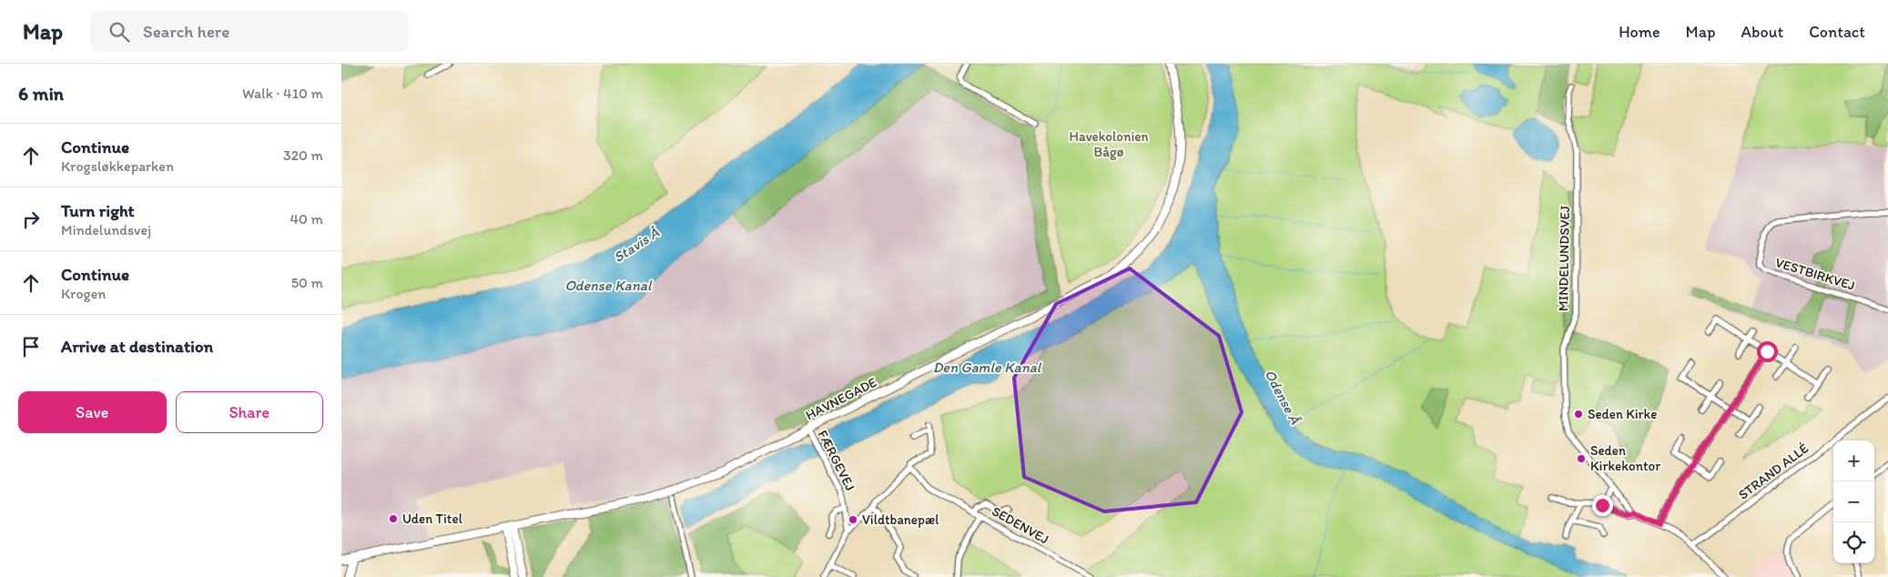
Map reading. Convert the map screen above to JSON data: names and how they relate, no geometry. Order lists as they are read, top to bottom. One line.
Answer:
{"streets":{"street":["MINDELUNDSVEJ","VESTBIRKVEJ","HAVNEGADE","FÆRGEVEJ","STRAND ALLÉ","SEDENVEJ"]},"crossings":[["MINDELUNDSVEJ","STRAND ALLÉ"],["HAVNEGADE","FÆRGEVEJ"]],"water":["Stavis Å","Odense Kanal","Den Gamle Kanal","Odense Å"],"parks":["Havekolonien Bågø"],"places":["Seden Kirke","Seden Kirkekontor","Uden Titel","Vildtbanepæl"],"page":{"header":"Map","search":"Search here","nav":["Home","Map","About","Contact"],"heading":["6 min","Walk · 410 m"],"list":[["Continue","Krogsløkkeparken","320 m"],["Turn right","Mindelundsvej","40 m"],["Continue","Krogen","50 m"],"Arrive at destination"],"buttons":["Save","Share"],"map_buttons":["+","−"]}}
